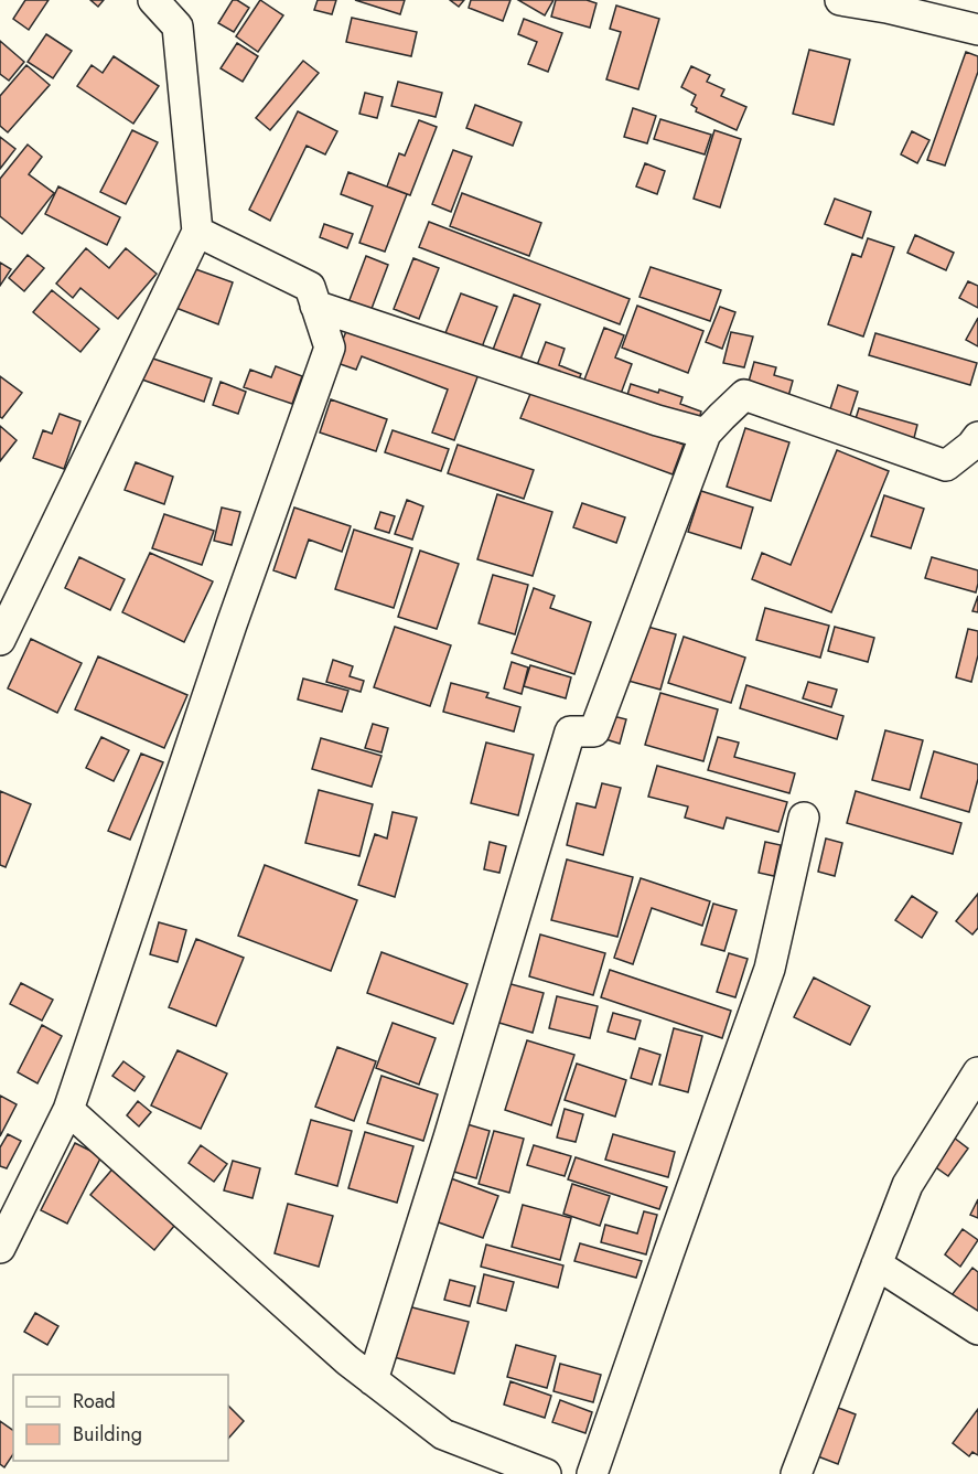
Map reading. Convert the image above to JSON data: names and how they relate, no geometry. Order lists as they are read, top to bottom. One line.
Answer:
{"legend":["Road","Building"]}
